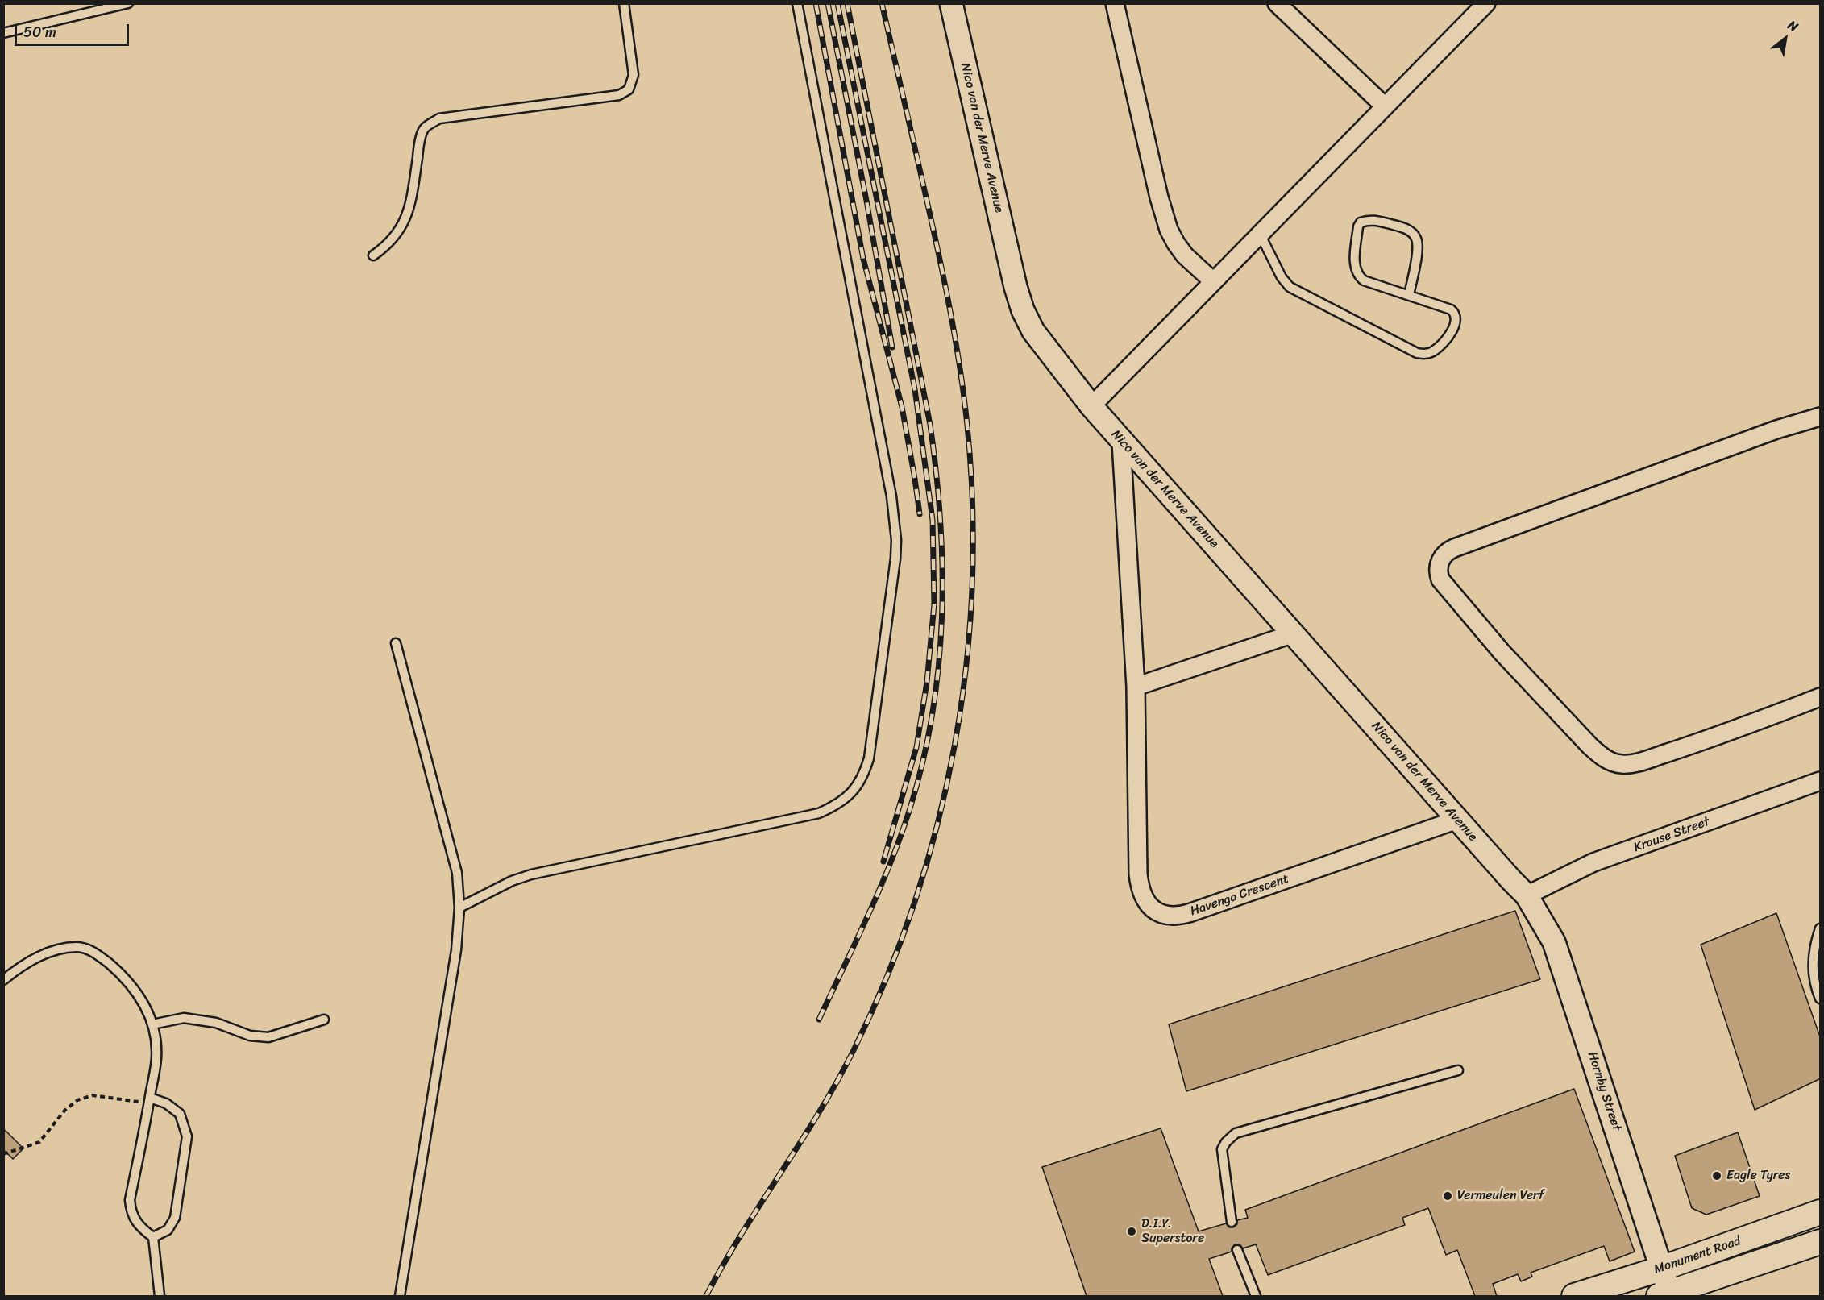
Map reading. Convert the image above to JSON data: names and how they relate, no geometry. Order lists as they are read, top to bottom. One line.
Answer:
{"streets":{"main road":["Monument Road"],"street":["Nico van der Merve Avenue","Krause Street","Havenga Crescent","Hornby Street"]},"crossings":[["Nico van der Merve Avenue","Krause Street"],["Nico van der Merve Avenue","Havenga Crescent"],["Nico van der Merve Avenue","Hornby Street"],["Krause Street","Hornby Street"],["Hornby Street","Monument Road"]],"places":["Eagle Tyres","Vermeulen Verf","D.I.Y. Superstore"],"scale_bar":"50 m","north":"top right"}
